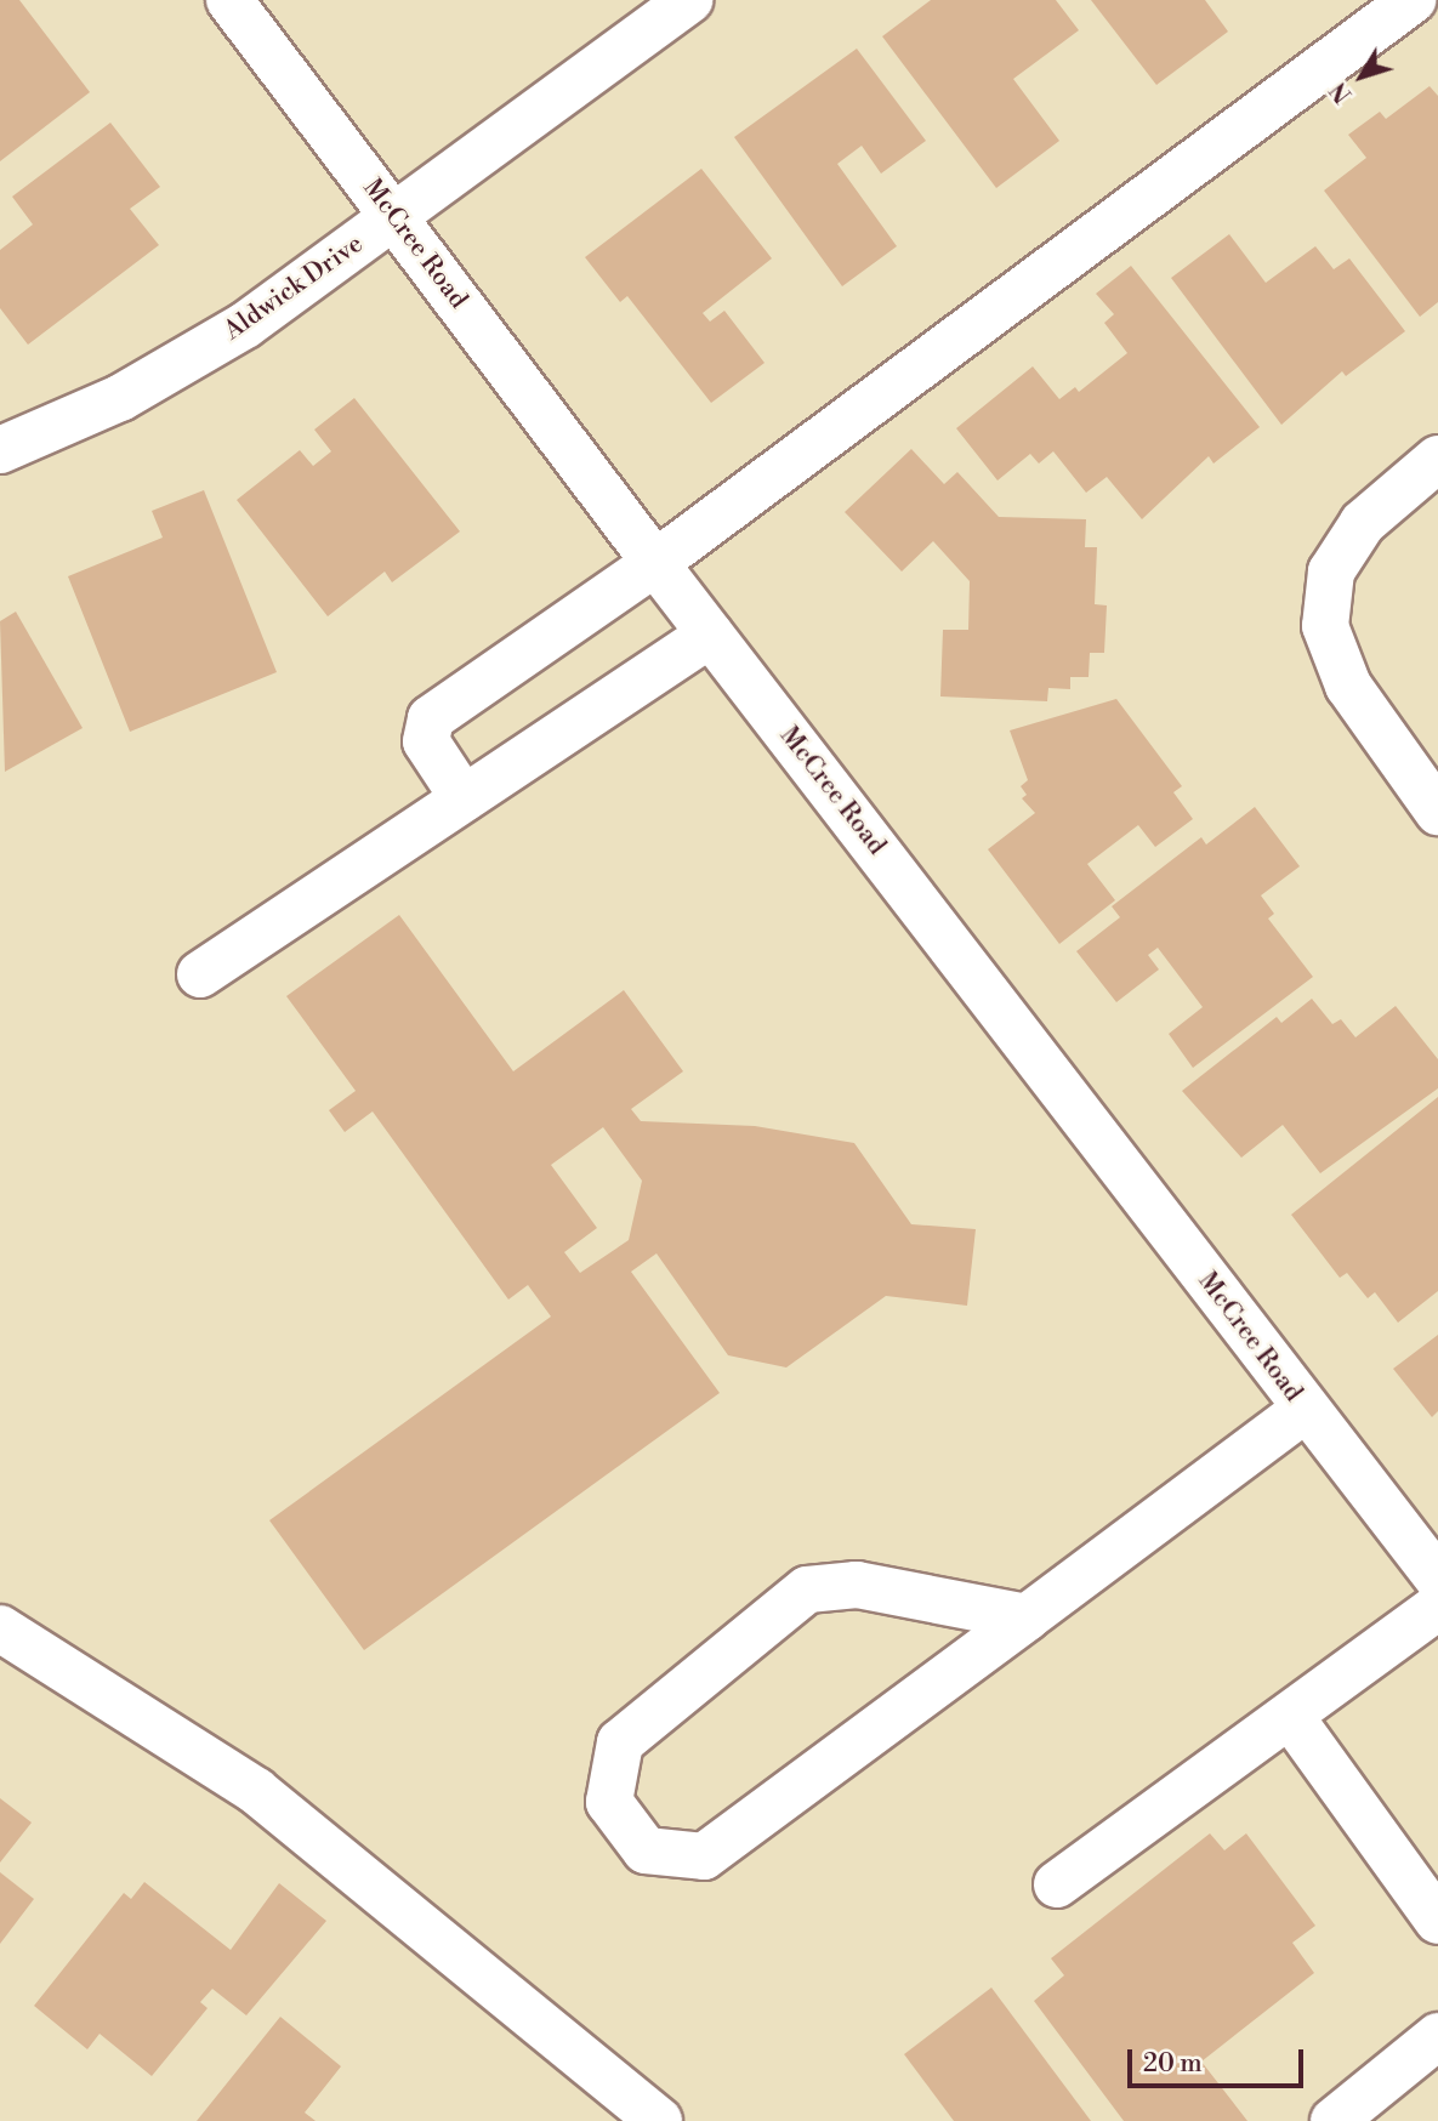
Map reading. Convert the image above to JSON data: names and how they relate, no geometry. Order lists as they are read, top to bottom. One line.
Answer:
{"streets":{"street":["McCree Road","Aldwick Drive"]},"crossings":[["McCree Road","Aldwick Drive"]],"scale_bar":"20 m","north":"bottom left"}
